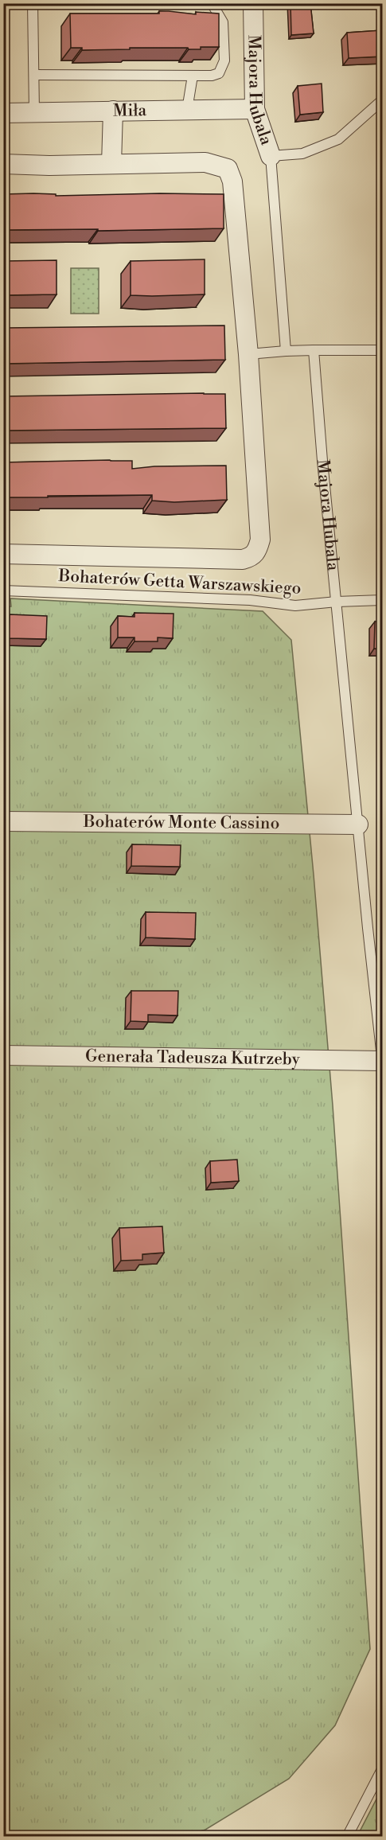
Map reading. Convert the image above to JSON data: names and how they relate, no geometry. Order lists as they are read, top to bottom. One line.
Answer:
{"streets":{"street":["Majora Hubala","Miła","Bohaterów Monte Cassino","Generała Tadeusza Kutrzeby"],"lane":["Bohaterów Getta Warszawskiego"]},"crossings":[["Majora Hubala","Miła"],["Majora Hubala","Bohaterów Getta Warszawskiego"],["Majora Hubala","Bohaterów Monte Cassino"],["Majora Hubala","Generała Tadeusza Kutrzeby"]]}
